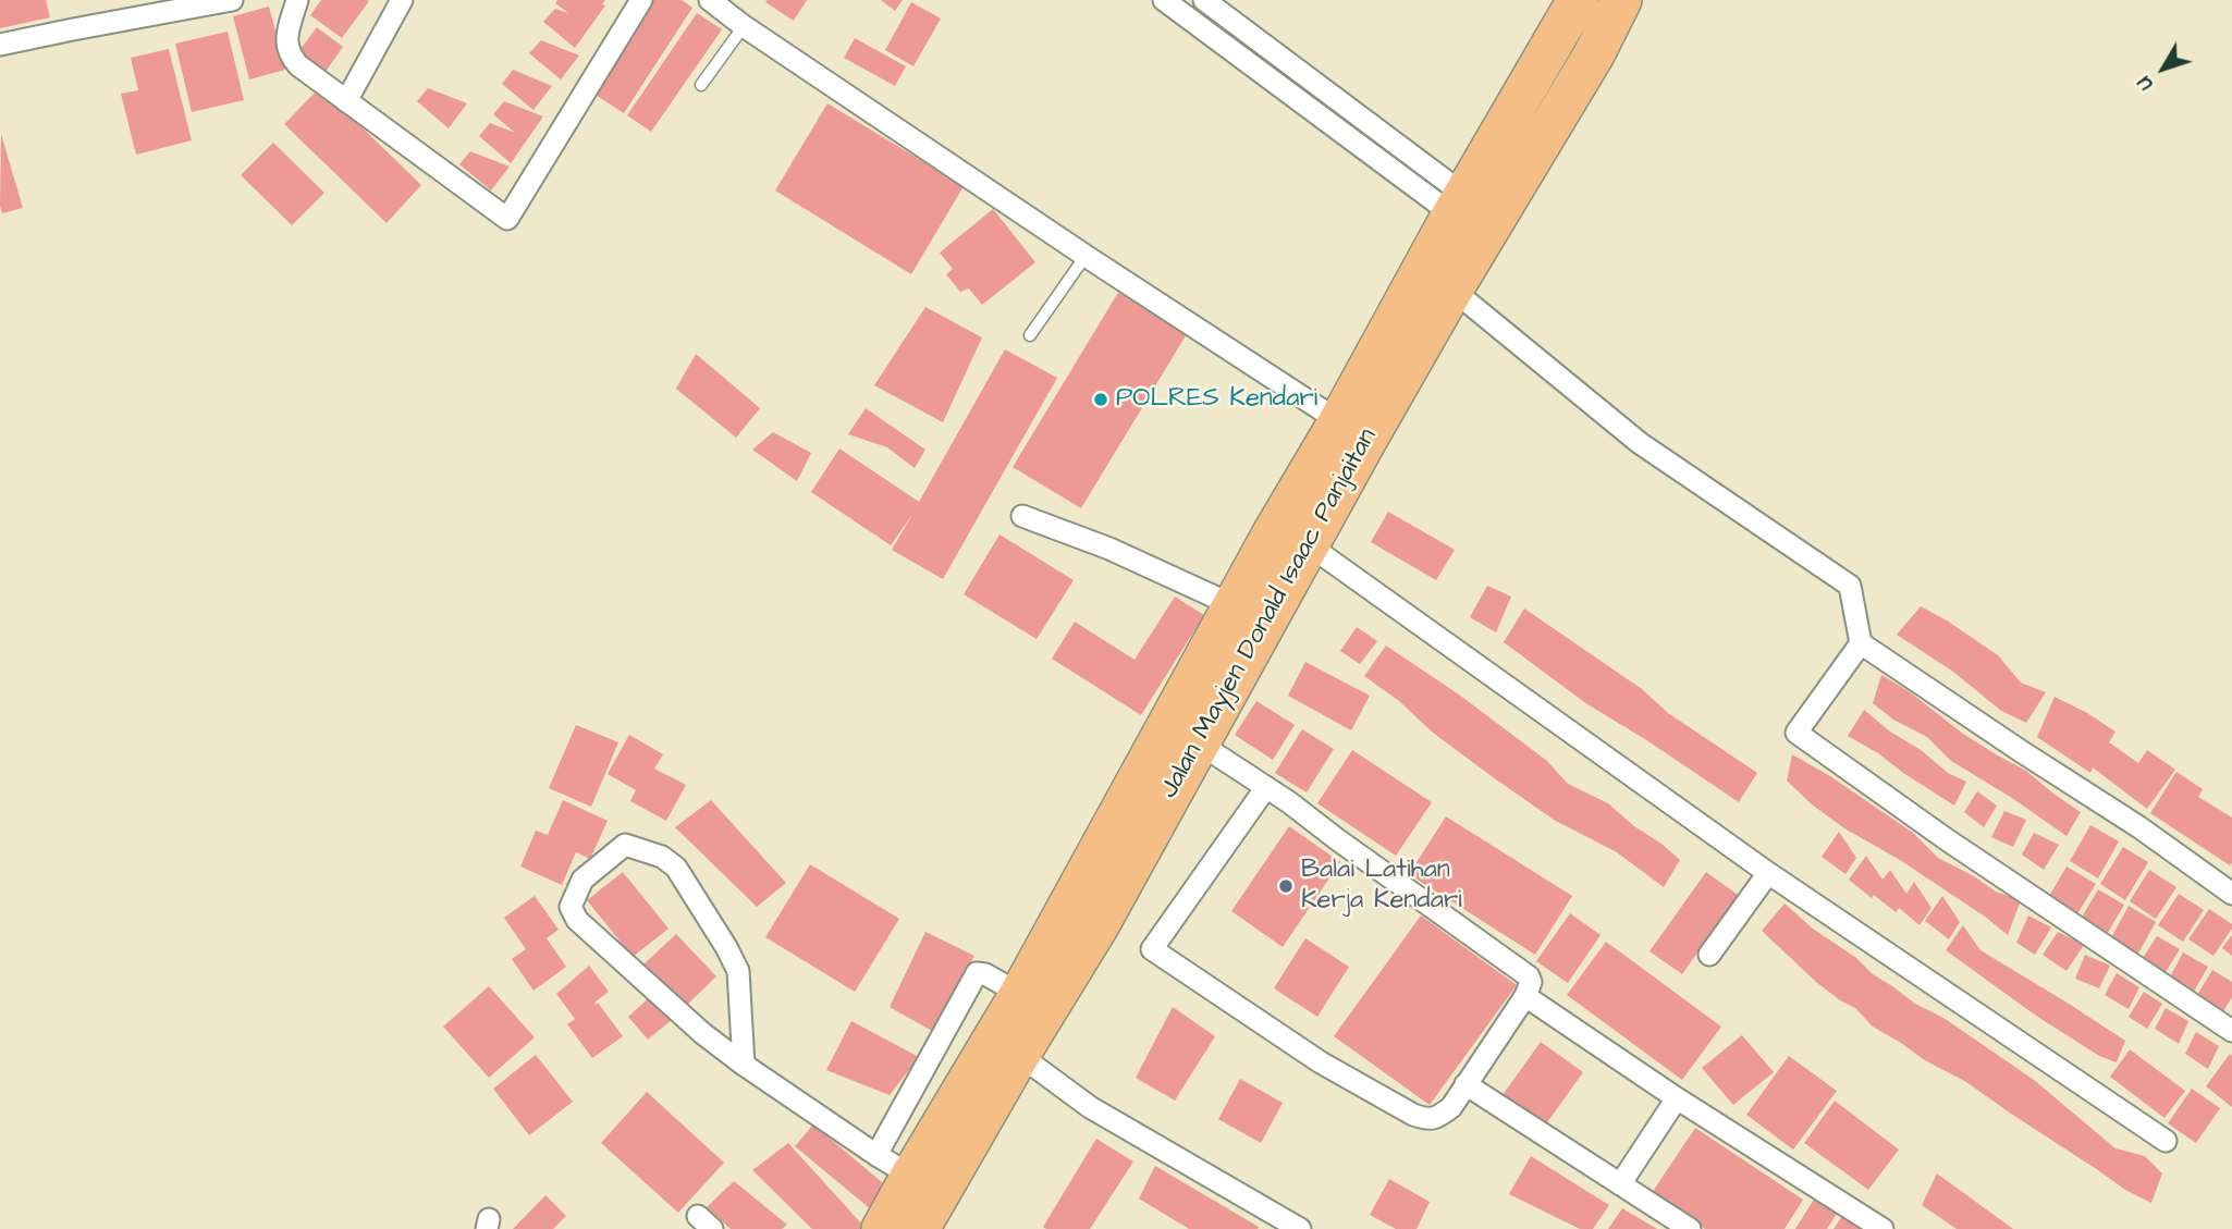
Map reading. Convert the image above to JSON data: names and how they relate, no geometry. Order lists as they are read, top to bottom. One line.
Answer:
{"streets":{"highway":["Jalan Mayjen Donald Isaac Panjaitan"]},"places":["POLRES Kendari","Balai Latihan Kerja Kendari"],"north":"bottom left"}
